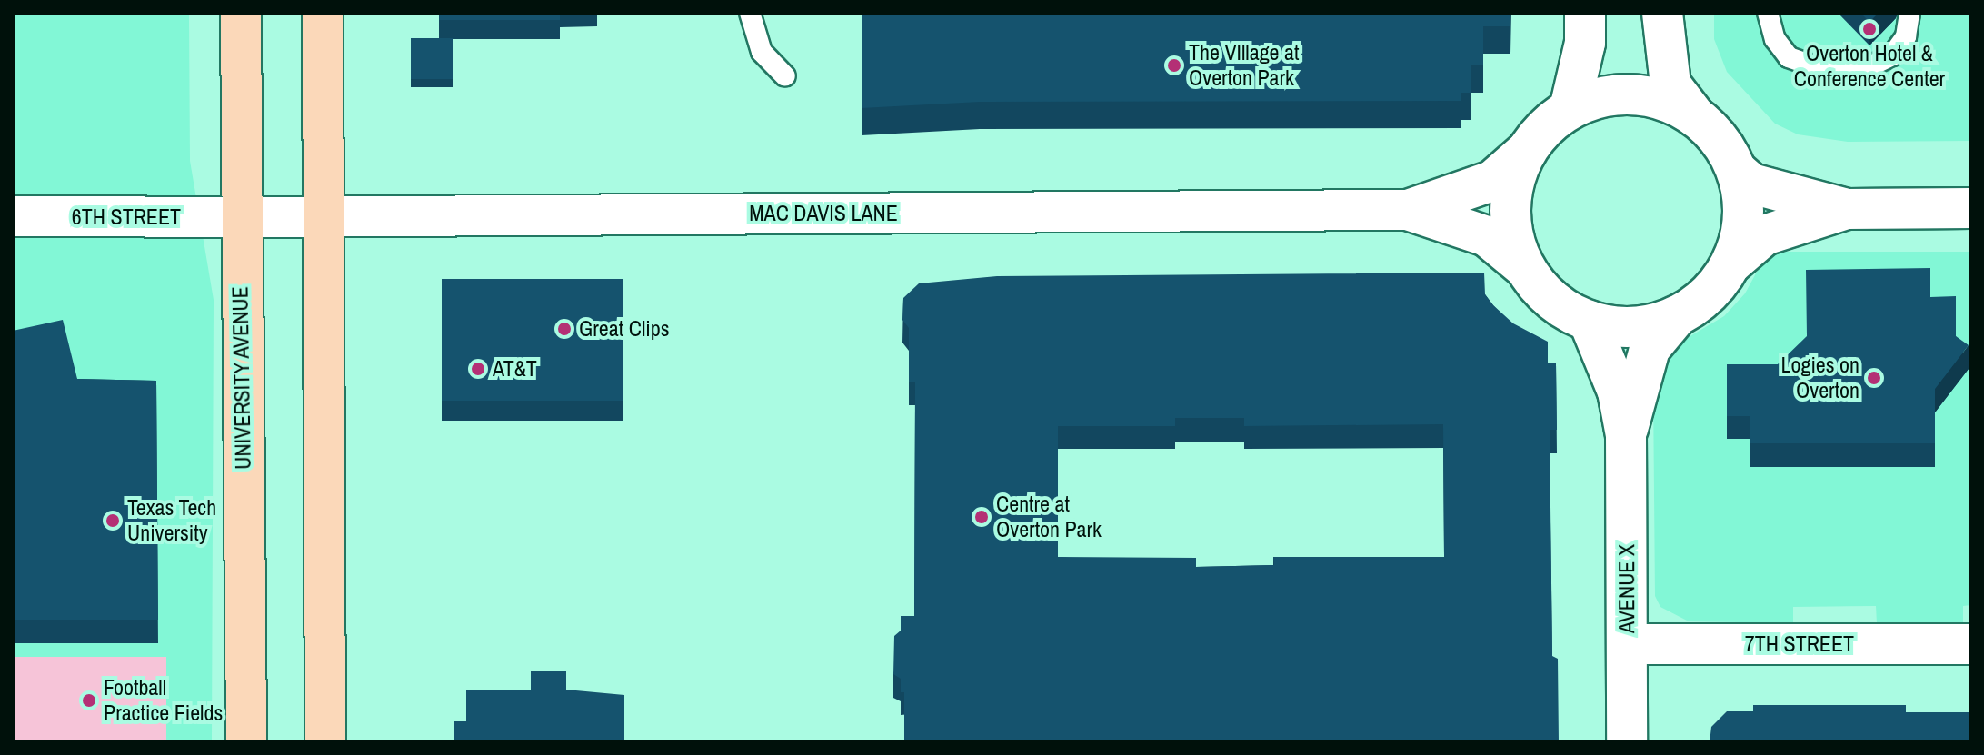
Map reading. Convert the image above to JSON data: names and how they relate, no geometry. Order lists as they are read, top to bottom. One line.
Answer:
{"streets":{"main road":["UNIVERSITY AVENUE"],"street":["MAC DAVIS LANE","6TH STREET","AVENUE X","7TH STREET"]},"crossings":[["MAC DAVIS LANE","6TH STREET"],["MAC DAVIS LANE","UNIVERSITY AVENUE"],["6TH STREET","UNIVERSITY AVENUE"],["AVENUE X","7TH STREET"]],"places":["Overton Hotel & Conference Center","The VIllage at Overton Park","Great Clips","AT&T","Logies on Overton","Centre at Overton Park","Texas Tech University","Football Practice Fields"]}
